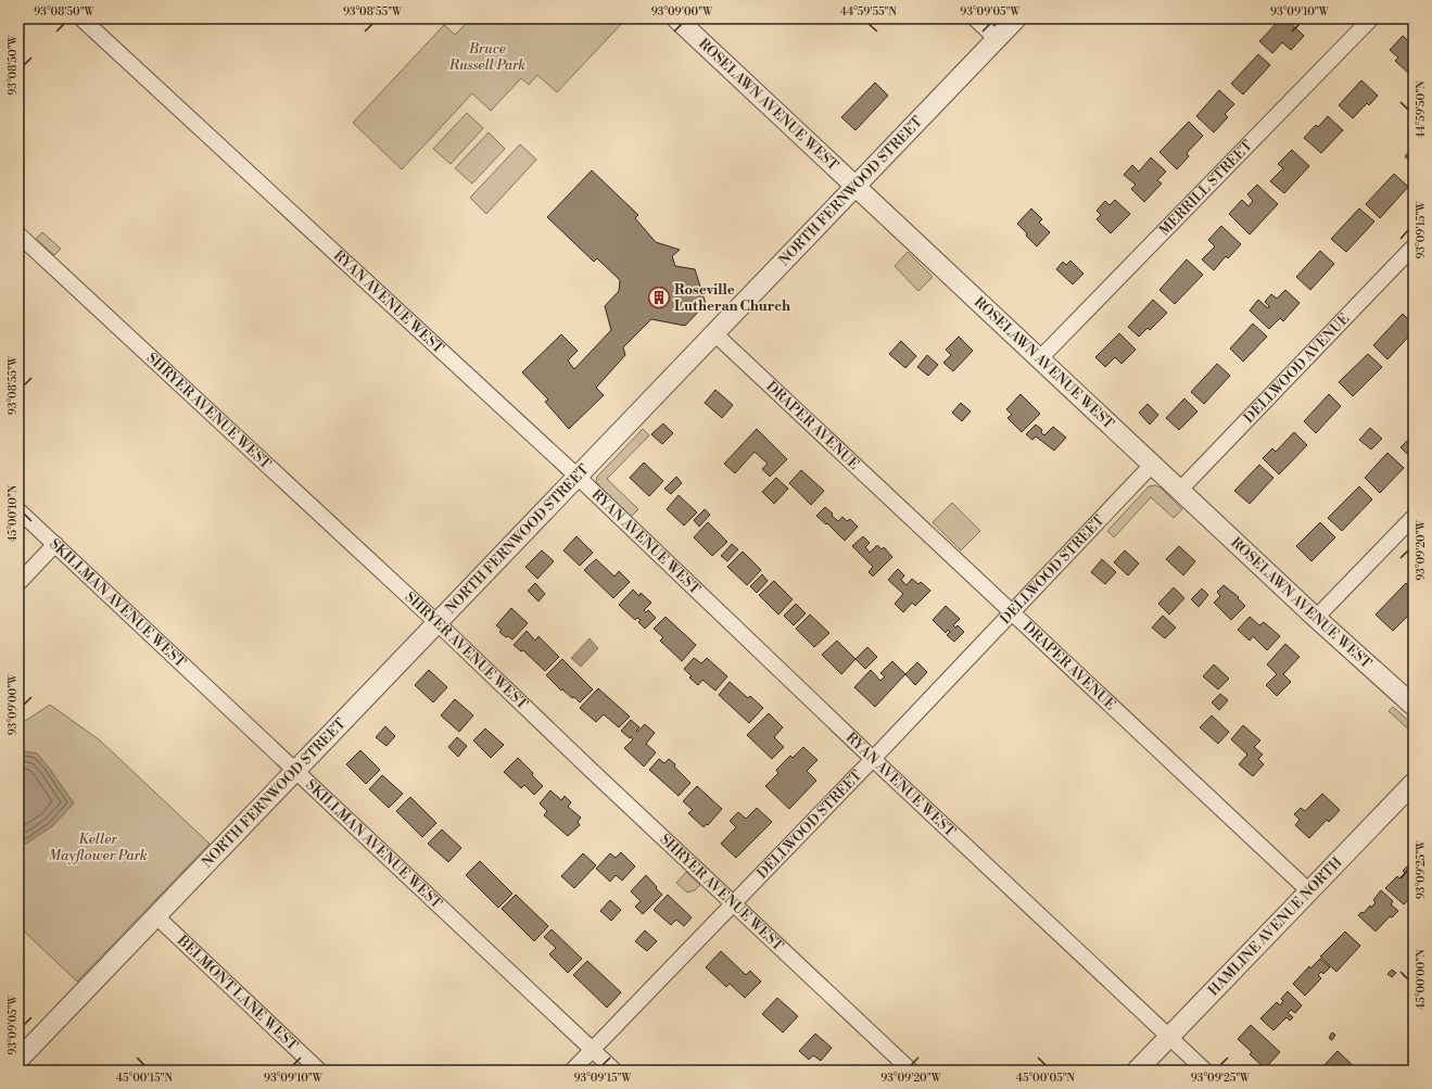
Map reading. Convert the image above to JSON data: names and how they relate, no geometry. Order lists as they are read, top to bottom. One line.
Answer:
{"streets":{"street":["ROSELAWN AVENUE WEST","MERRILL STREET","NORTH FERNWOOD STREET","RYAN AVENUE WEST","DELLWOOD AVENUE","SHRYER AVENUE WEST","DRAPER AVENUE","DELLWOOD STREET","SKILLMAN AVENUE WEST","HAMLINE AVENUE NORTH","BELMONT LANE WEST"]},"crossings":[["ROSELAWN AVENUE WEST","MERRILL STREET"],["ROSELAWN AVENUE WEST","NORTH FERNWOOD STREET"],["ROSELAWN AVENUE WEST","DELLWOOD AVENUE"],["ROSELAWN AVENUE WEST","DELLWOOD STREET"],["NORTH FERNWOOD STREET","RYAN AVENUE WEST"],["NORTH FERNWOOD STREET","SHRYER AVENUE WEST"],["NORTH FERNWOOD STREET","DRAPER AVENUE"],["NORTH FERNWOOD STREET","SKILLMAN AVENUE WEST"],["NORTH FERNWOOD STREET","BELMONT LANE WEST"],["RYAN AVENUE WEST","DELLWOOD STREET"],["RYAN AVENUE WEST","HAMLINE AVENUE NORTH"],["SHRYER AVENUE WEST","DELLWOOD STREET"],["DRAPER AVENUE","DELLWOOD STREET"],["DRAPER AVENUE","HAMLINE AVENUE NORTH"],["DELLWOOD STREET","SKILLMAN AVENUE WEST"]],"parks":["Bruce Russell Park","Keller Mayflower Park"],"places":{"building":["Roseville Lutheran Church"]},"coordinates":["93°08'50\"W","93°08'55\"W","93°09'00\"W","44°59'55\"N","93°09'05\"W","93°09'10\"W","44°59'50\"N","93°09'15\"W","45°00'10\"N","93°09'20\"W","93°09'25\"W","45°00'00\"N","45°00'15\"N","45°00'05\"N"]}
